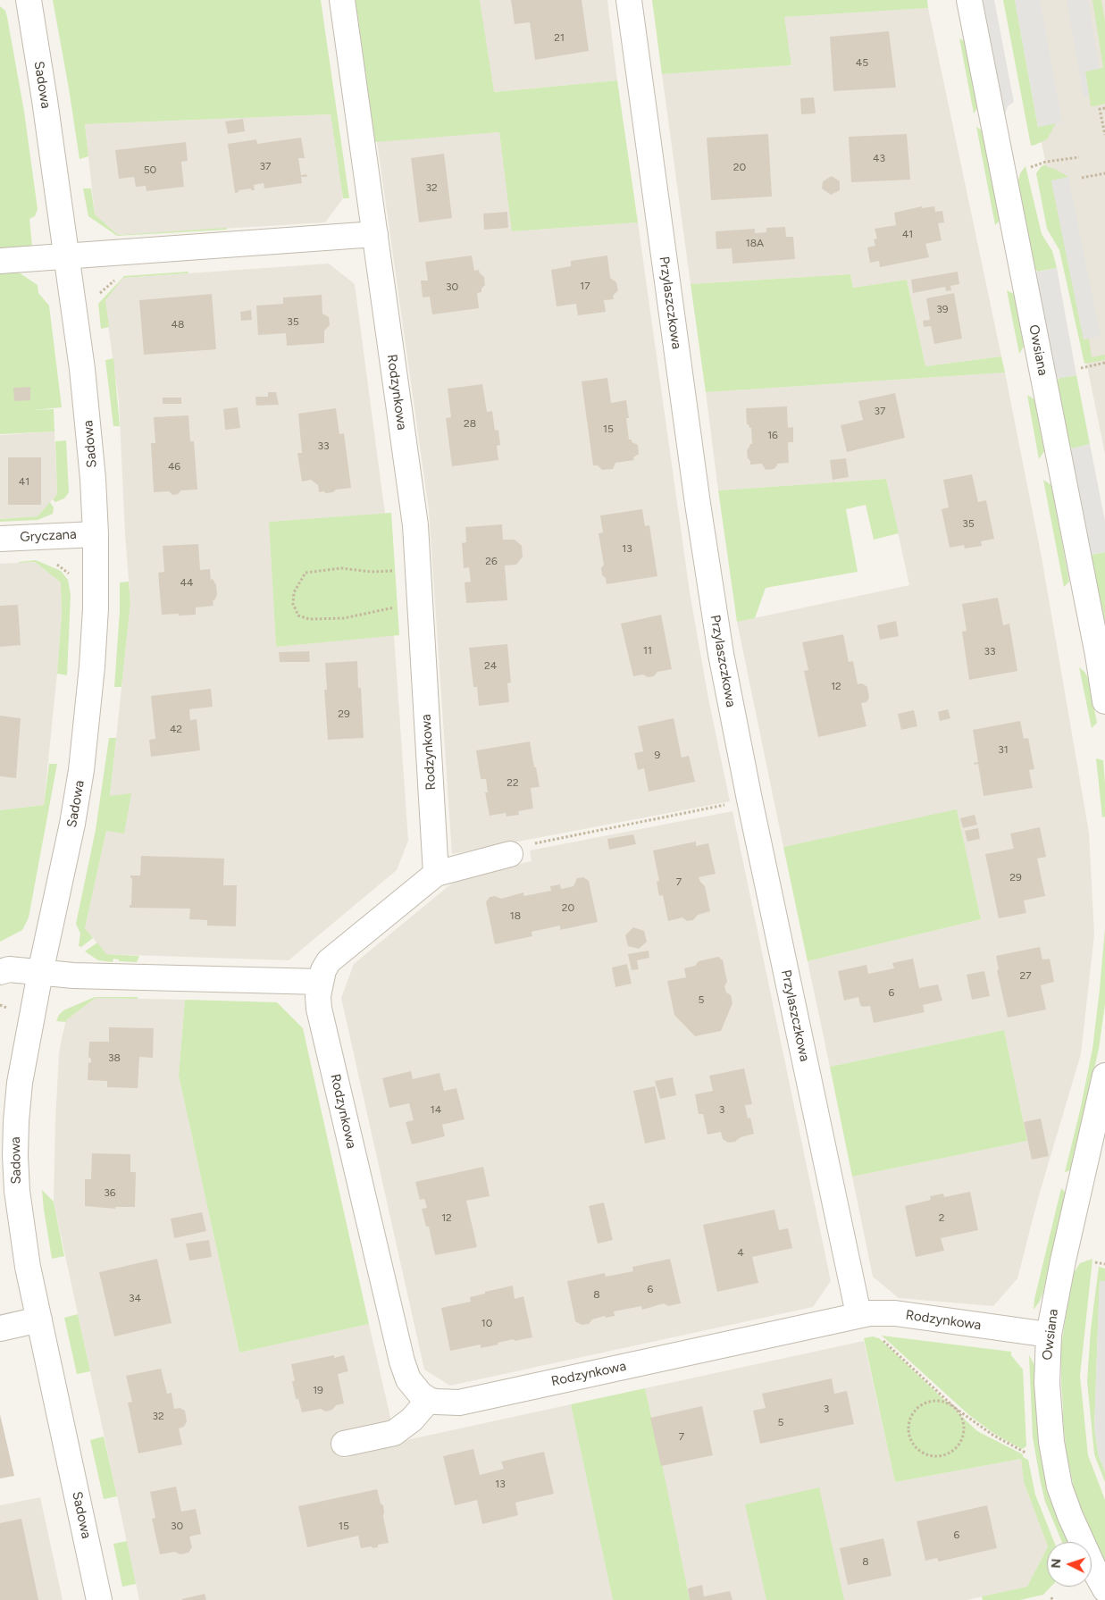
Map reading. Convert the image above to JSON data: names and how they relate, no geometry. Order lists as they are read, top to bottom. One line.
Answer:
{"streets":{"street":["Sadowa","Przylaszczkowa","Owsiana","Rodzynkowa","Gryczana"]},"crossings":[["Sadowa","Gryczana"],["Przylaszczkowa","Rodzynkowa"],["Owsiana","Rodzynkowa"]],"house_numbers":["21","45","43","37","20","50","32","41","18A","17","30","39","35","48","37","28","15","16","33","46","41","35","13","26","44","11","33","24","12","29","42","31","9","22","29","7","20","18","27","6","5","38","14","3","36","12","2","4","6","8","34","10","19","3","32","5","7","13","30","15","6","8"],"north":"left"}
